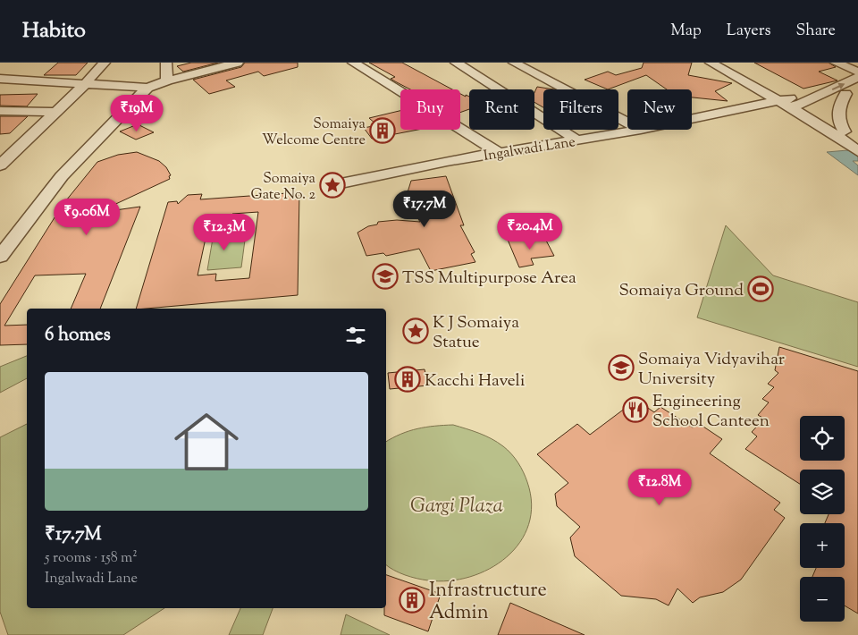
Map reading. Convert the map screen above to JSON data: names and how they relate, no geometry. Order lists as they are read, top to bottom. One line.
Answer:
{"streets":{"street":["Ingalwadi Lane"]},"parks":["Gargi Plaza"],"places":{"building":["Somaiya Welcome Centre","Kacchi Haveli","Infrastructure Admin"],"place":["Somaiya Gate No. 2","K J Somaiya Statue"],"school or university":["TSS Multipurpose Area","Somaiya Vidyavihar University"],"sports":["Somaiya Ground"],"restaurant":["Engineering School Canteen"]},"page":{"header":"Habito","nav":["Map","Layers","Share"],"chip":["Buy","Rent","Filters","New"],"price":["₹19M","₹17.7M","₹9.06M","₹20.4M","₹12.3M","₹12.8M"],"heading":"6 homes","list":[{"name":"₹17.7M","note":"5 rooms · 158 m² · Ingalwadi Lane"}],"map_buttons":["+","−"]}}
